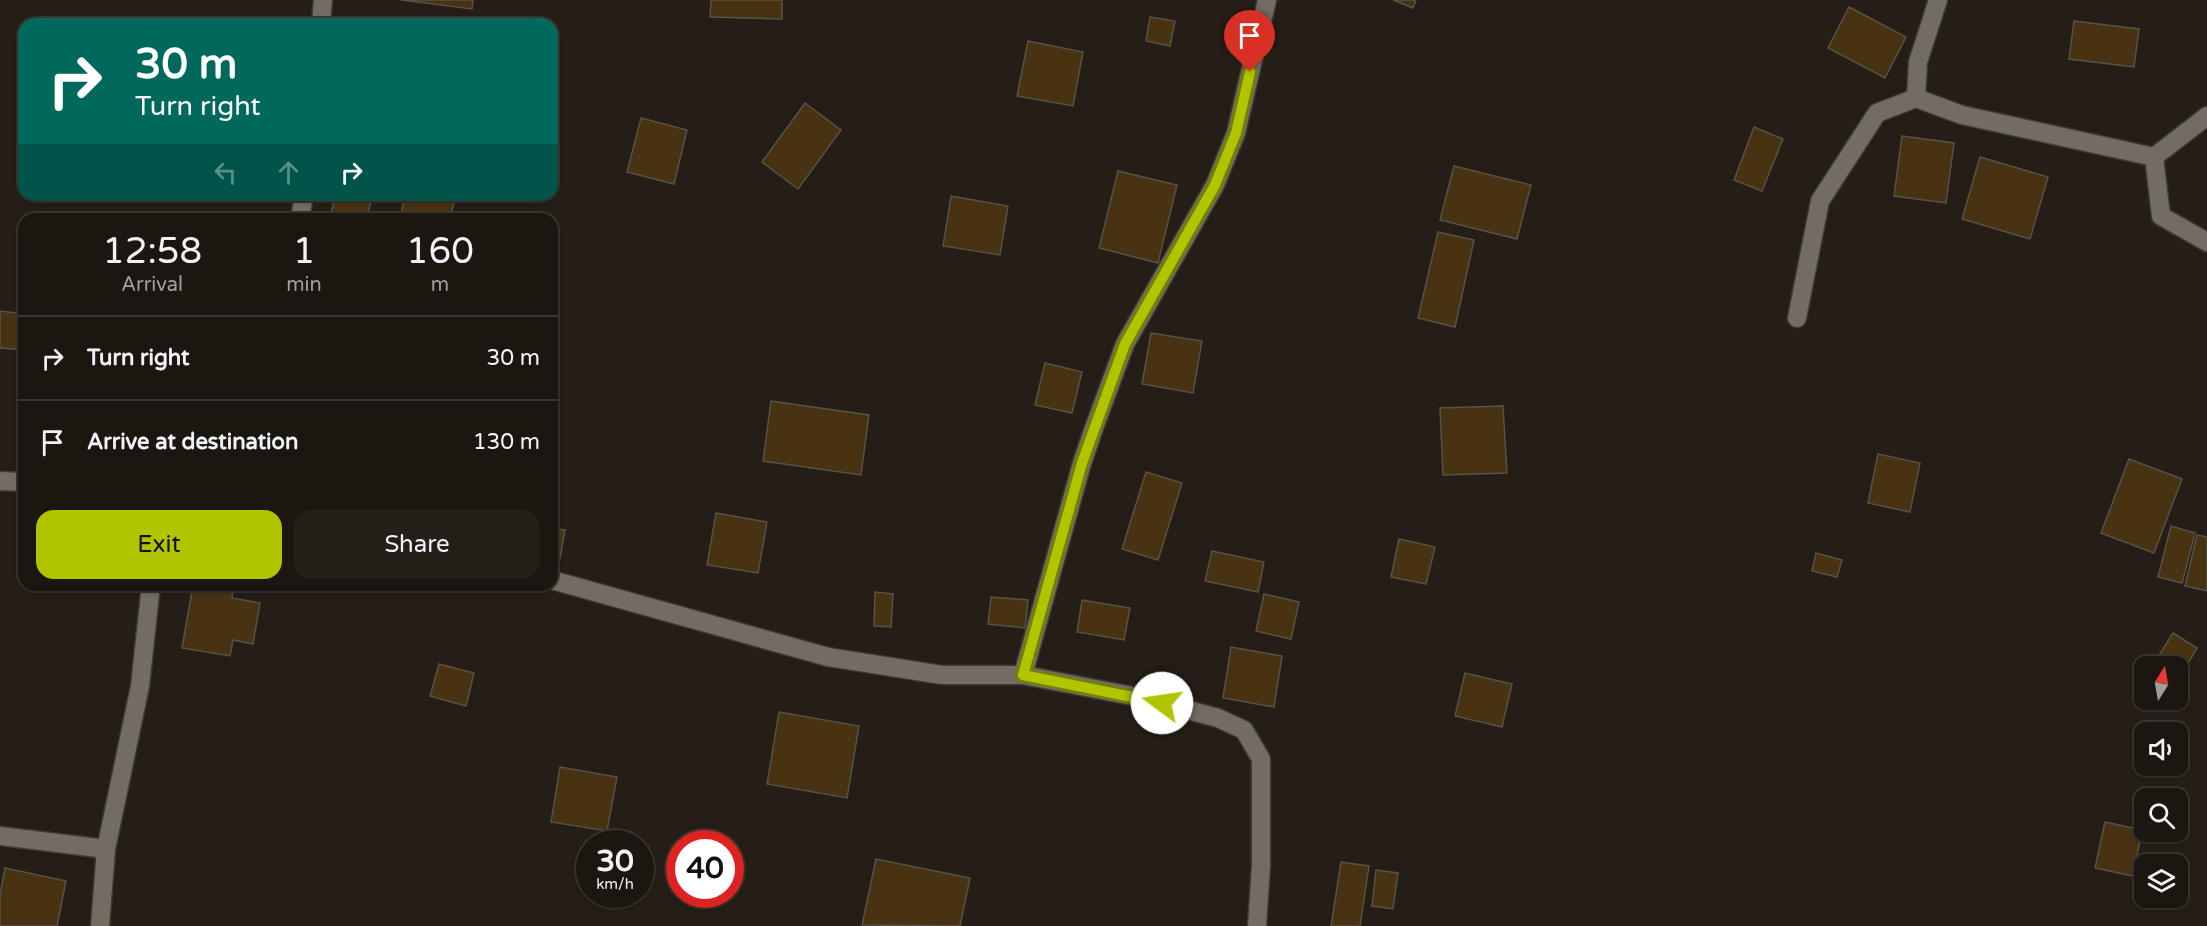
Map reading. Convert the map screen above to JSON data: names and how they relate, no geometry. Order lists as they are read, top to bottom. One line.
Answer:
{"north":"top","page":{"turn":["30 m","Turn right"],"eta":["12:58","Arrival","1","min","160","m"],"list":[{"name":"Turn right","value":"30 m"},{"name":"Arrive at destination","value":"130 m"}],"buttons":["Exit","Share"],"speed":"30 km/h","limit":"40"}}
